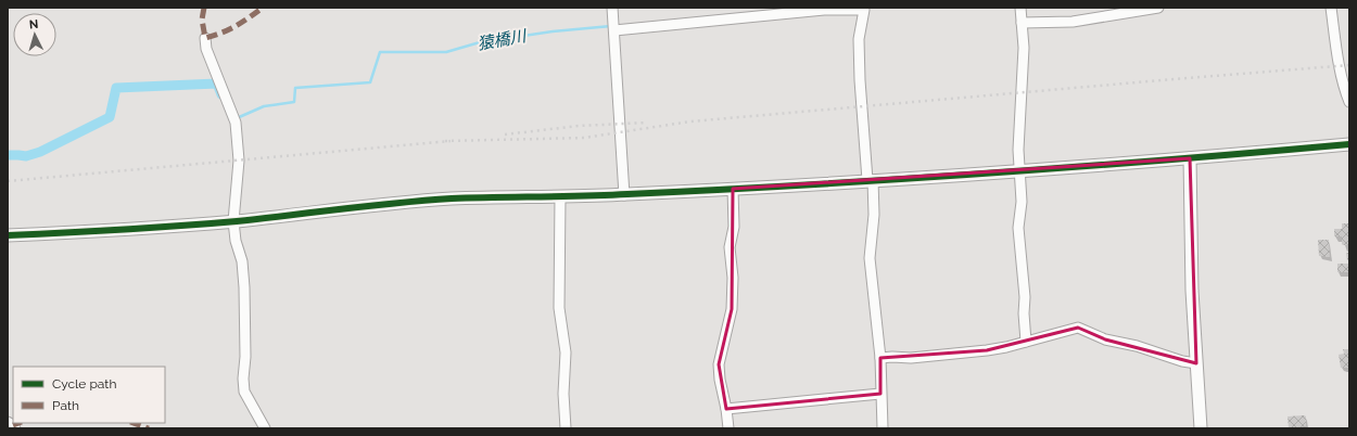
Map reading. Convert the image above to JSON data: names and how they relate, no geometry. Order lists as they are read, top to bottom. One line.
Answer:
{"water":["猿橋川"],"legend":["Cycle path","Path"],"north":"top"}
